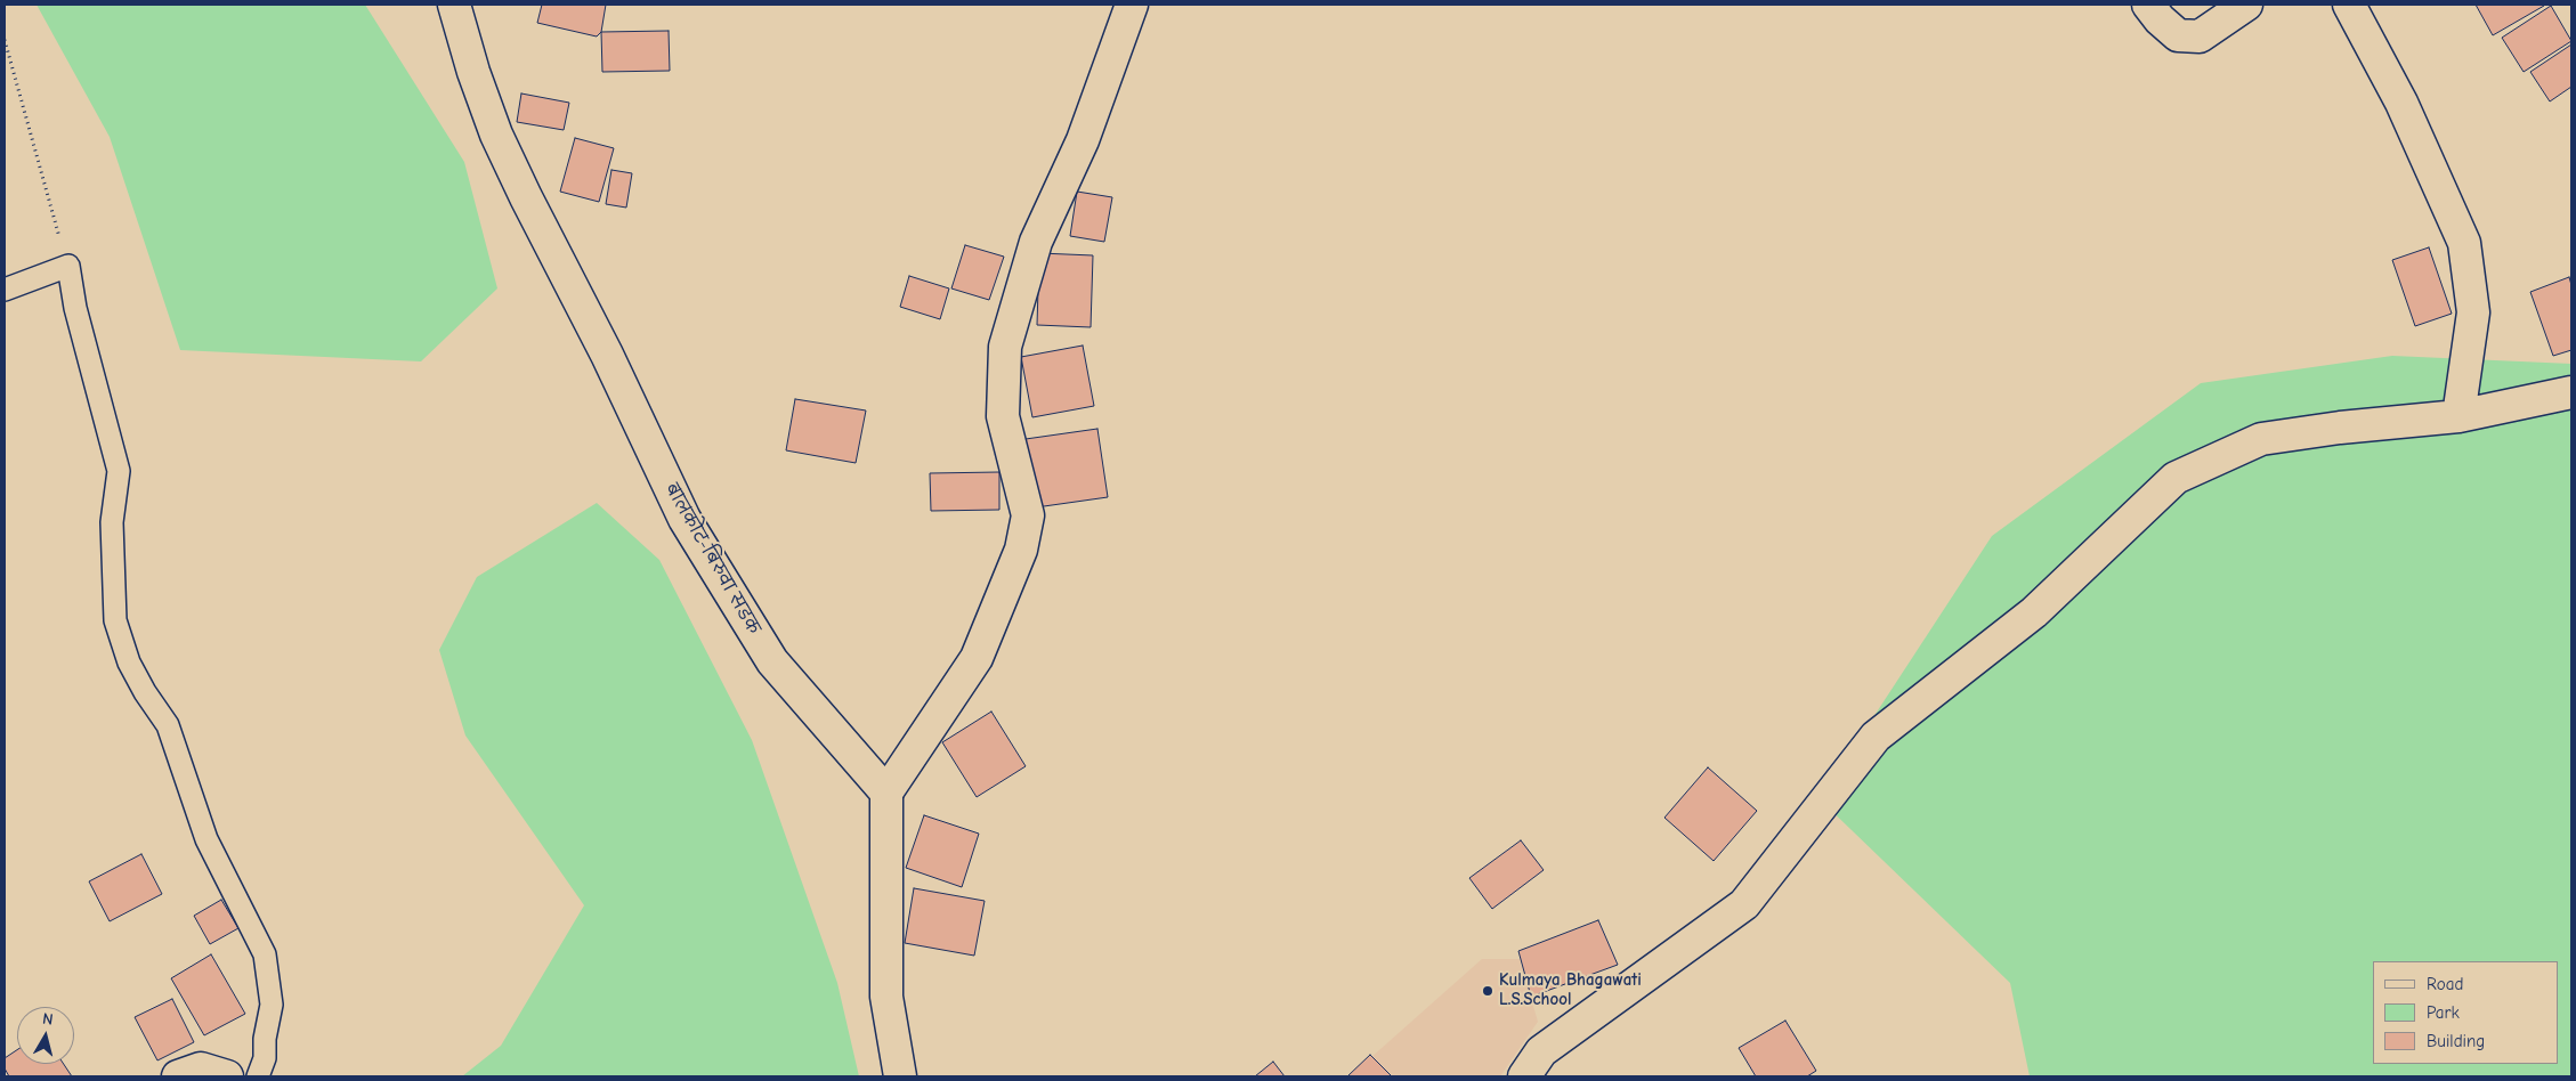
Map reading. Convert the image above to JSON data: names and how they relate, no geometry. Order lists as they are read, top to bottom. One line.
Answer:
{"streets":{"street":["बालकोट-बिरुवा सडक"]},"places":["Kulmaya Bhagawati L.S.School"],"legend":["Road","Park","Building"],"north":"top"}
